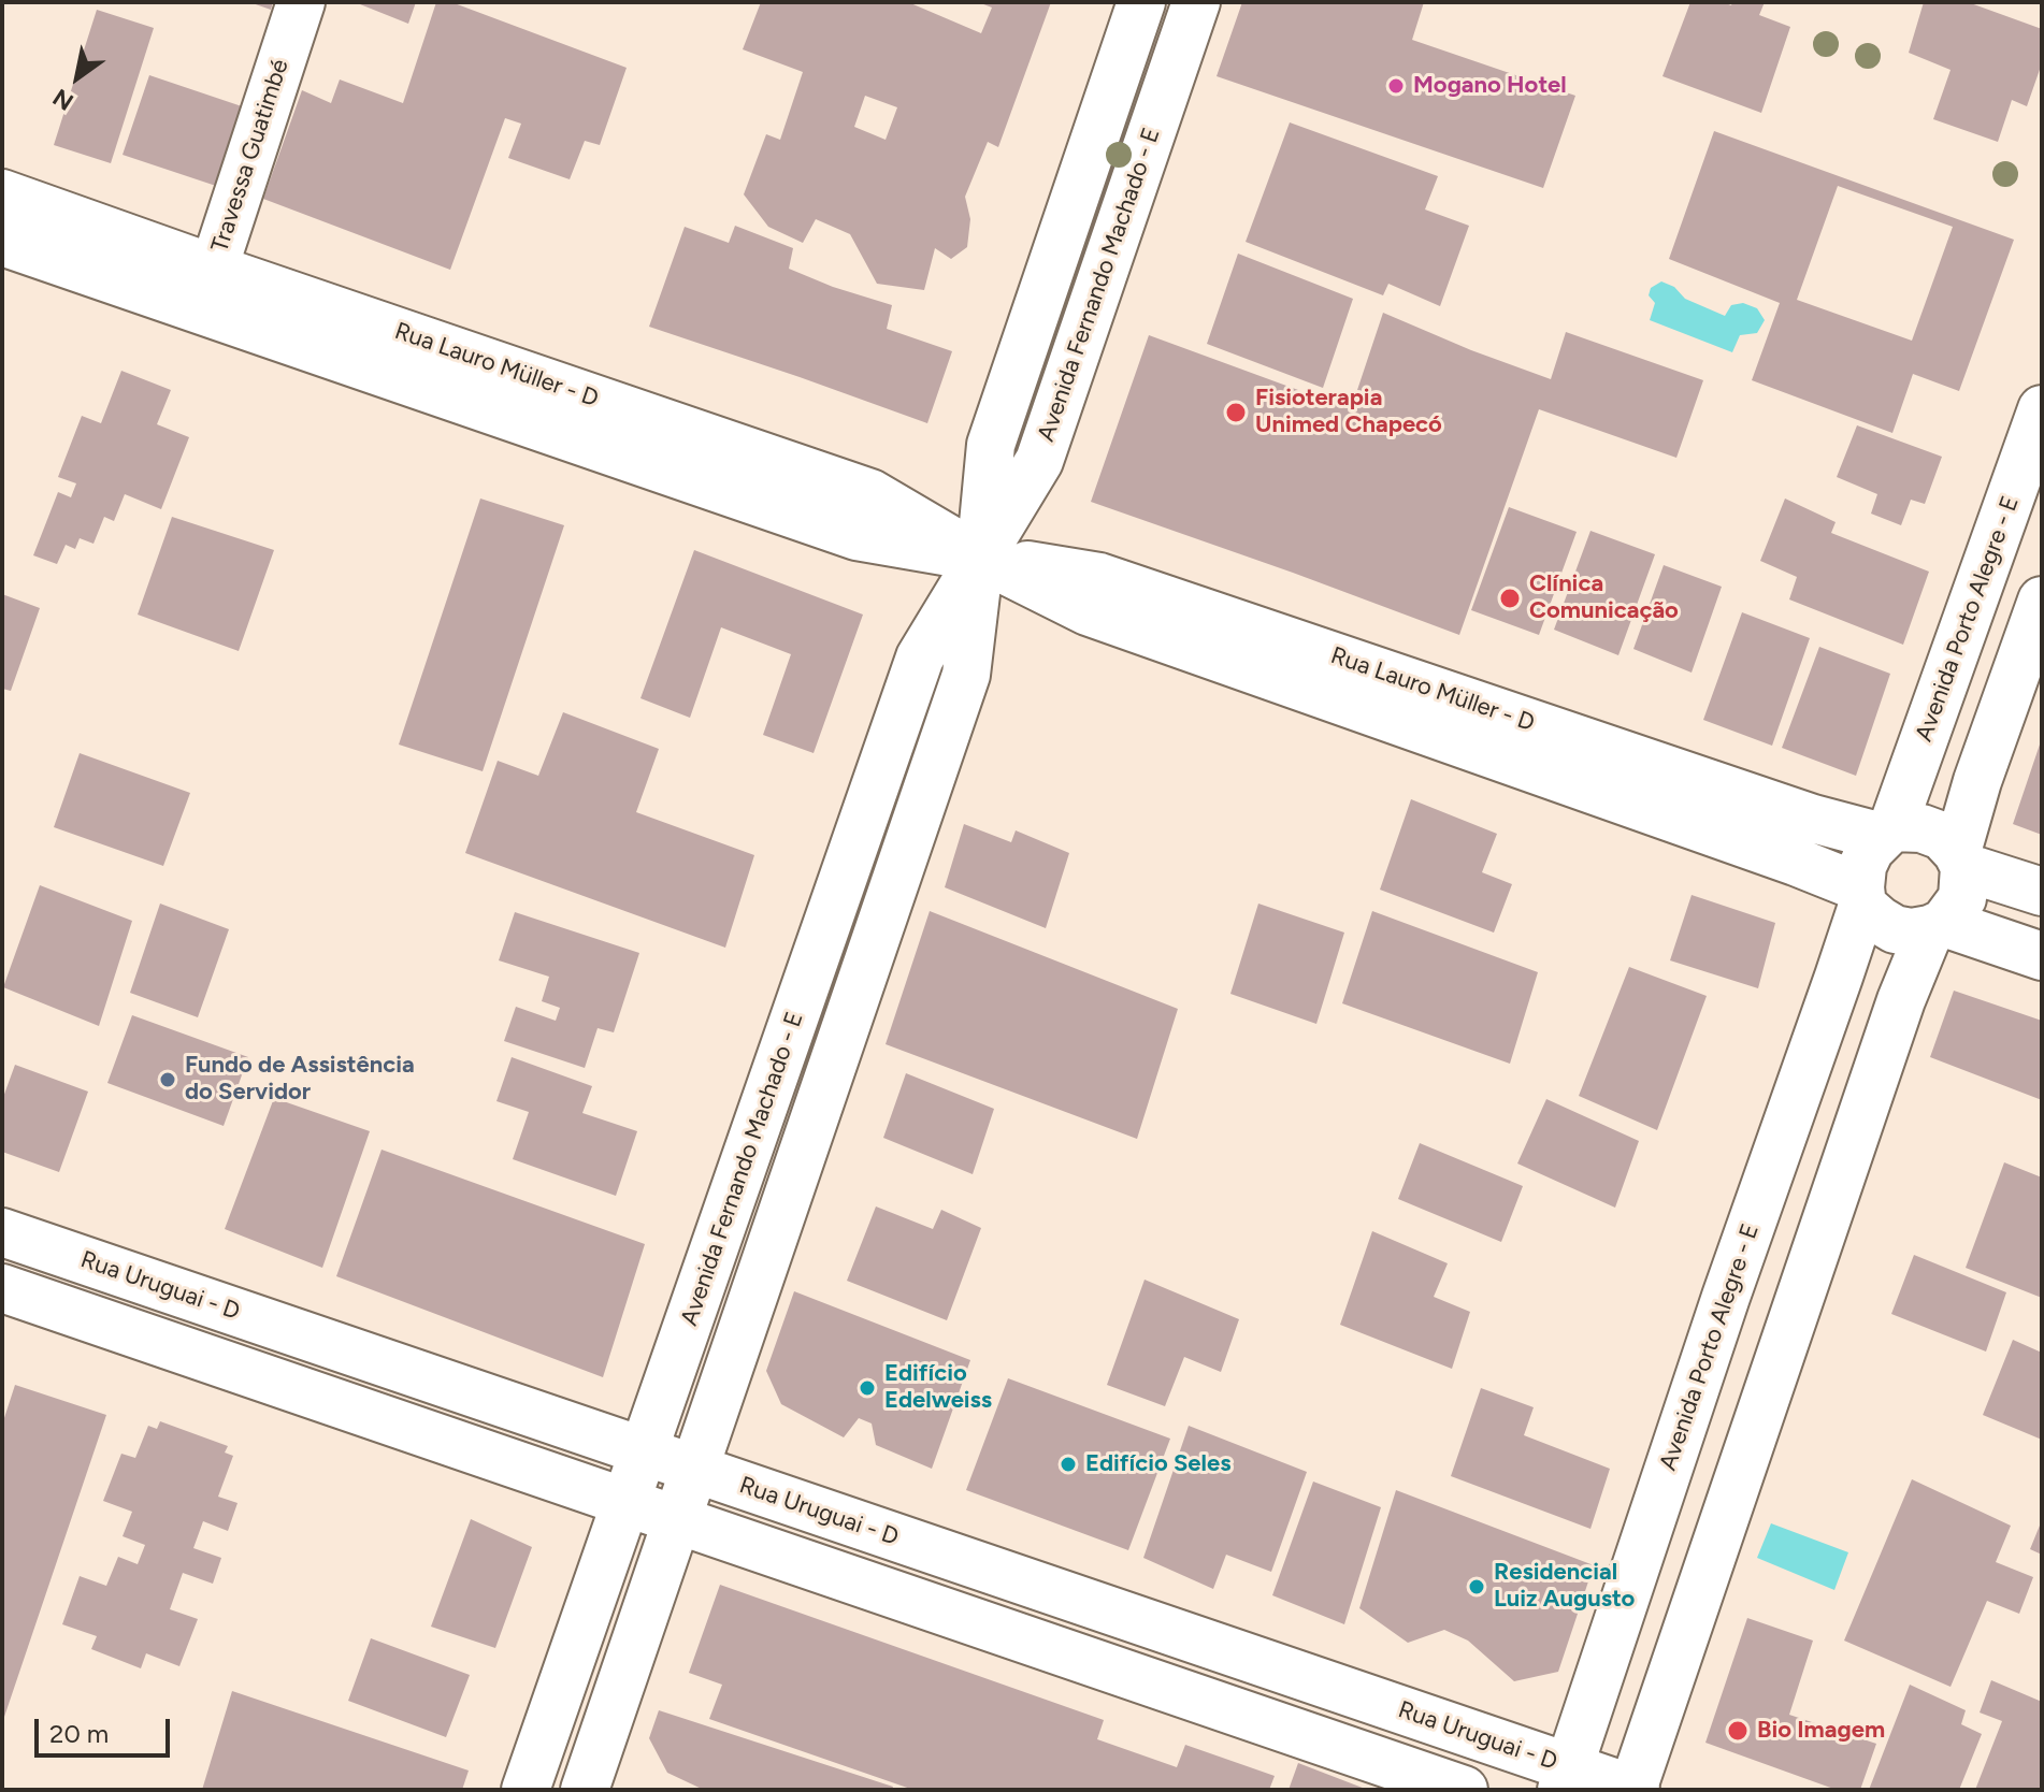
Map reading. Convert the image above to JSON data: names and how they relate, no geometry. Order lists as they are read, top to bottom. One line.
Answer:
{"streets":{"street":["Travessa Guatimbé","Avenida Fernando Machado - E","Rua Lauro Müller - D","Avenida Porto Alegre - E","Rua Uruguai - D"]},"crossings":[["Travessa Guatimbé","Rua Lauro Müller - D"],["Avenida Fernando Machado - E","Rua Lauro Müller - D"],["Avenida Fernando Machado - E","Rua Uruguai - D"],["Rua Lauro Müller - D","Avenida Porto Alegre - E"],["Avenida Porto Alegre - E","Rua Uruguai - D"]],"places":["Mogano Hotel","Fisioterapia Unimed Chapecó","Clínica Comunicação","Fundo de Assistência do Servidor","Edifício Edelweiss","Edifício Seles","Residencial Luiz Augusto","Bio Imagem"],"scale_bar":"20 m","north":"bottom left"}
